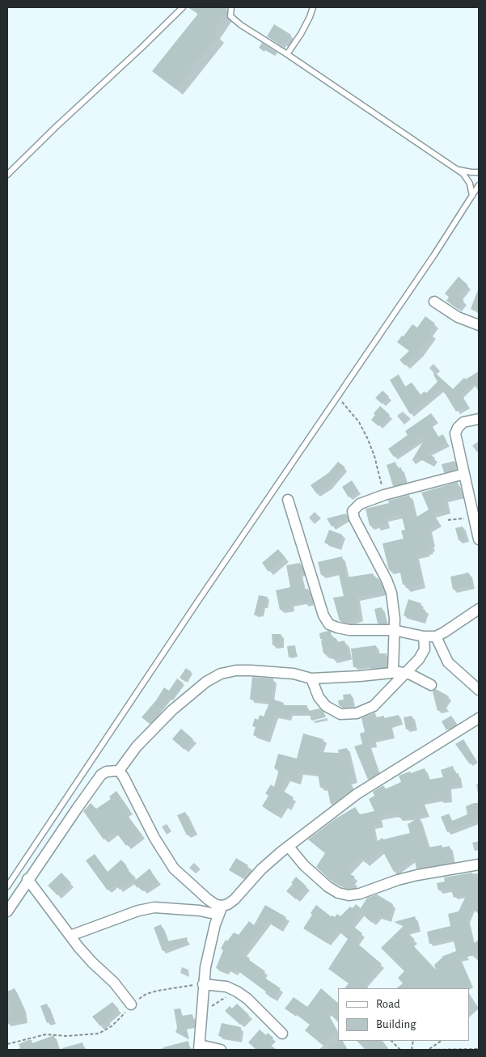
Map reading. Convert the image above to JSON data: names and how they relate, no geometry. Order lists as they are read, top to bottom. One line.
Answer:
{"legend":["Road","Building"]}
